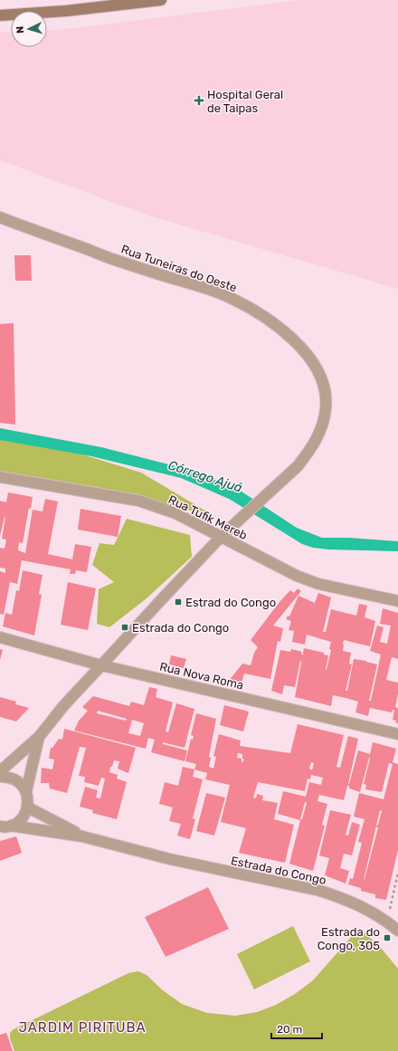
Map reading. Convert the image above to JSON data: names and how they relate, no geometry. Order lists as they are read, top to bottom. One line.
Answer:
{"streets":{"street":["Rua Tuneiras do Oeste","Rua Tufik Mereb","Rua Nova Roma","Estrada do Congo"]},"crossings":[["Rua Tuneiras do Oeste","Rua Tufik Mereb"]],"districts":["JARDIM PIRITUBA"],"water":["Córrego Ajuá"],"places":{"health":["Hospital Geral de Taipas"],"transit":["Estrad do Congo","Estrada do Congo","Estrada do Congo, 305"]},"scale_bar":"20 m","north":"left"}
